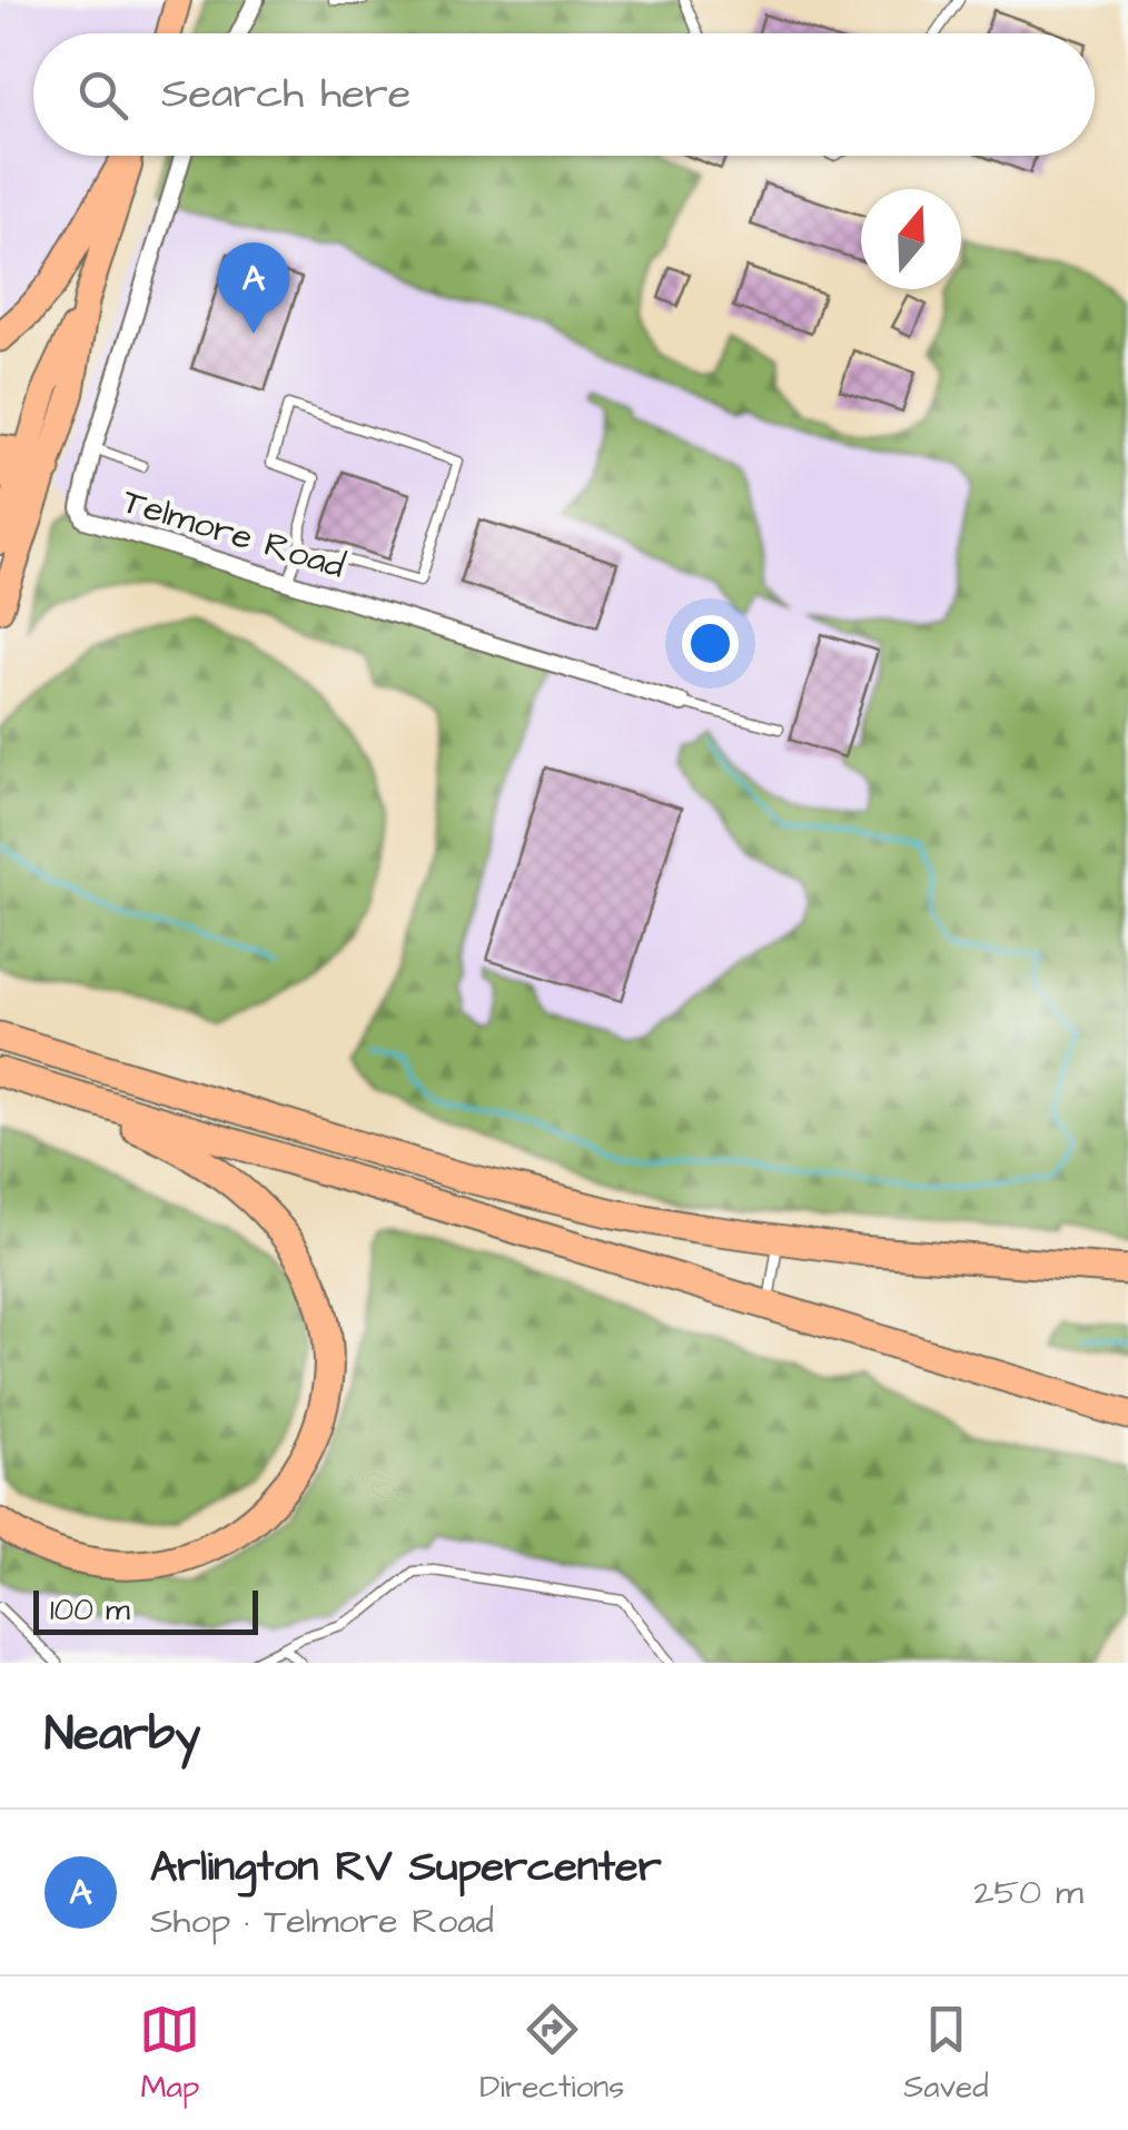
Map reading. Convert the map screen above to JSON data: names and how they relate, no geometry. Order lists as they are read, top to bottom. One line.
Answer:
{"streets":{"street":["Telmore Road"]},"scale_bar":"100 m","north":"top","page":{"search":"Search here","pins":"A","scale":"100 m","heading":"Nearby","list":[{"mark":"A","name":"Arlington RV Supercenter","note":"Shop · Telmore Road","value":"250 m"}],"nav":["Map","Directions","Saved"]}}
